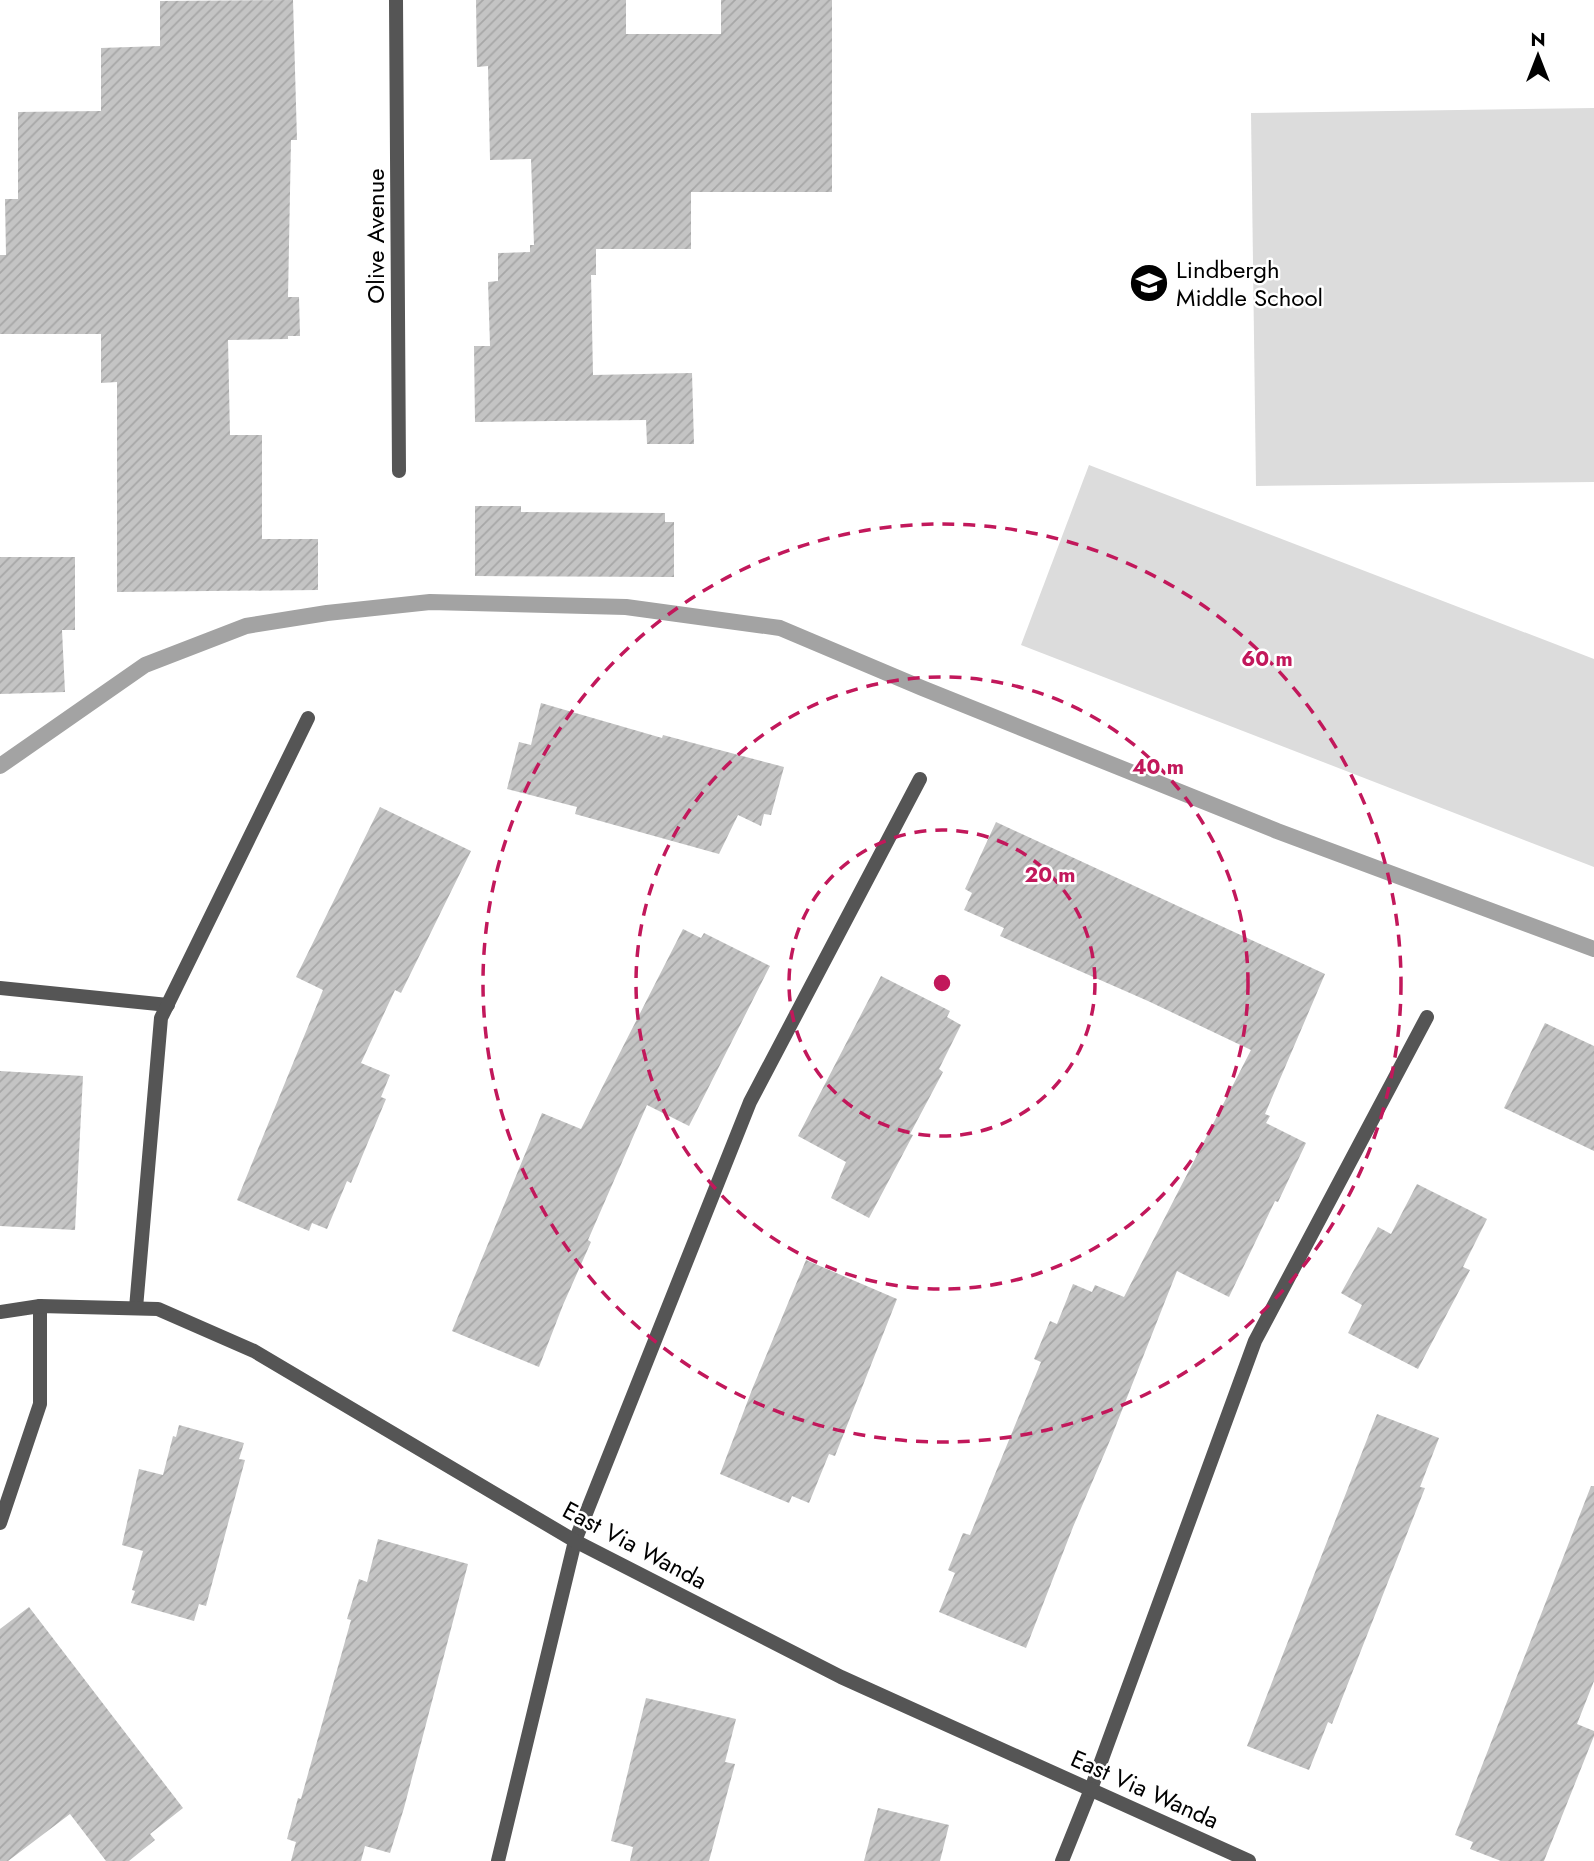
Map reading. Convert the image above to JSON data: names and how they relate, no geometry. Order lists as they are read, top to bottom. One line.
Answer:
{"streets":{"street":["Olive Avenue","East Via Wanda"]},"places":{"school or university":["Lindbergh Middle School"]},"north":"top","rings":["60 m","40 m","20 m"]}
